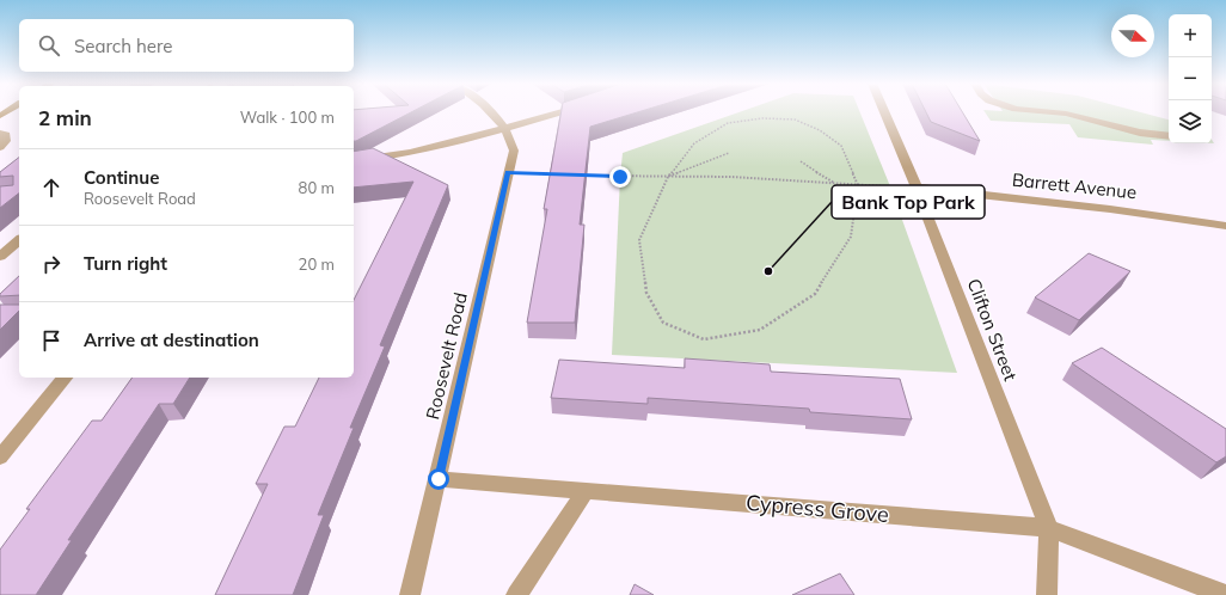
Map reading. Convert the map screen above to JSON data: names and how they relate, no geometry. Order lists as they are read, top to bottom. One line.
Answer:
{"streets":{"street":["Barrett Avenue","Clifton Street","Roosevelt Road","Cypress Grove"]},"crossings":[["Barrett Avenue","Clifton Street"],["Clifton Street","Cypress Grove"],["Roosevelt Road","Cypress Grove"]],"places":["Bank Top Park"],"north":"right","page":{"map_buttons":["+","−"],"search":"Search here","heading":["2 min","Walk · 100 m"],"list":[["Continue","Roosevelt Road","80 m"],["Turn right","20 m"],"Arrive at destination"]}}
